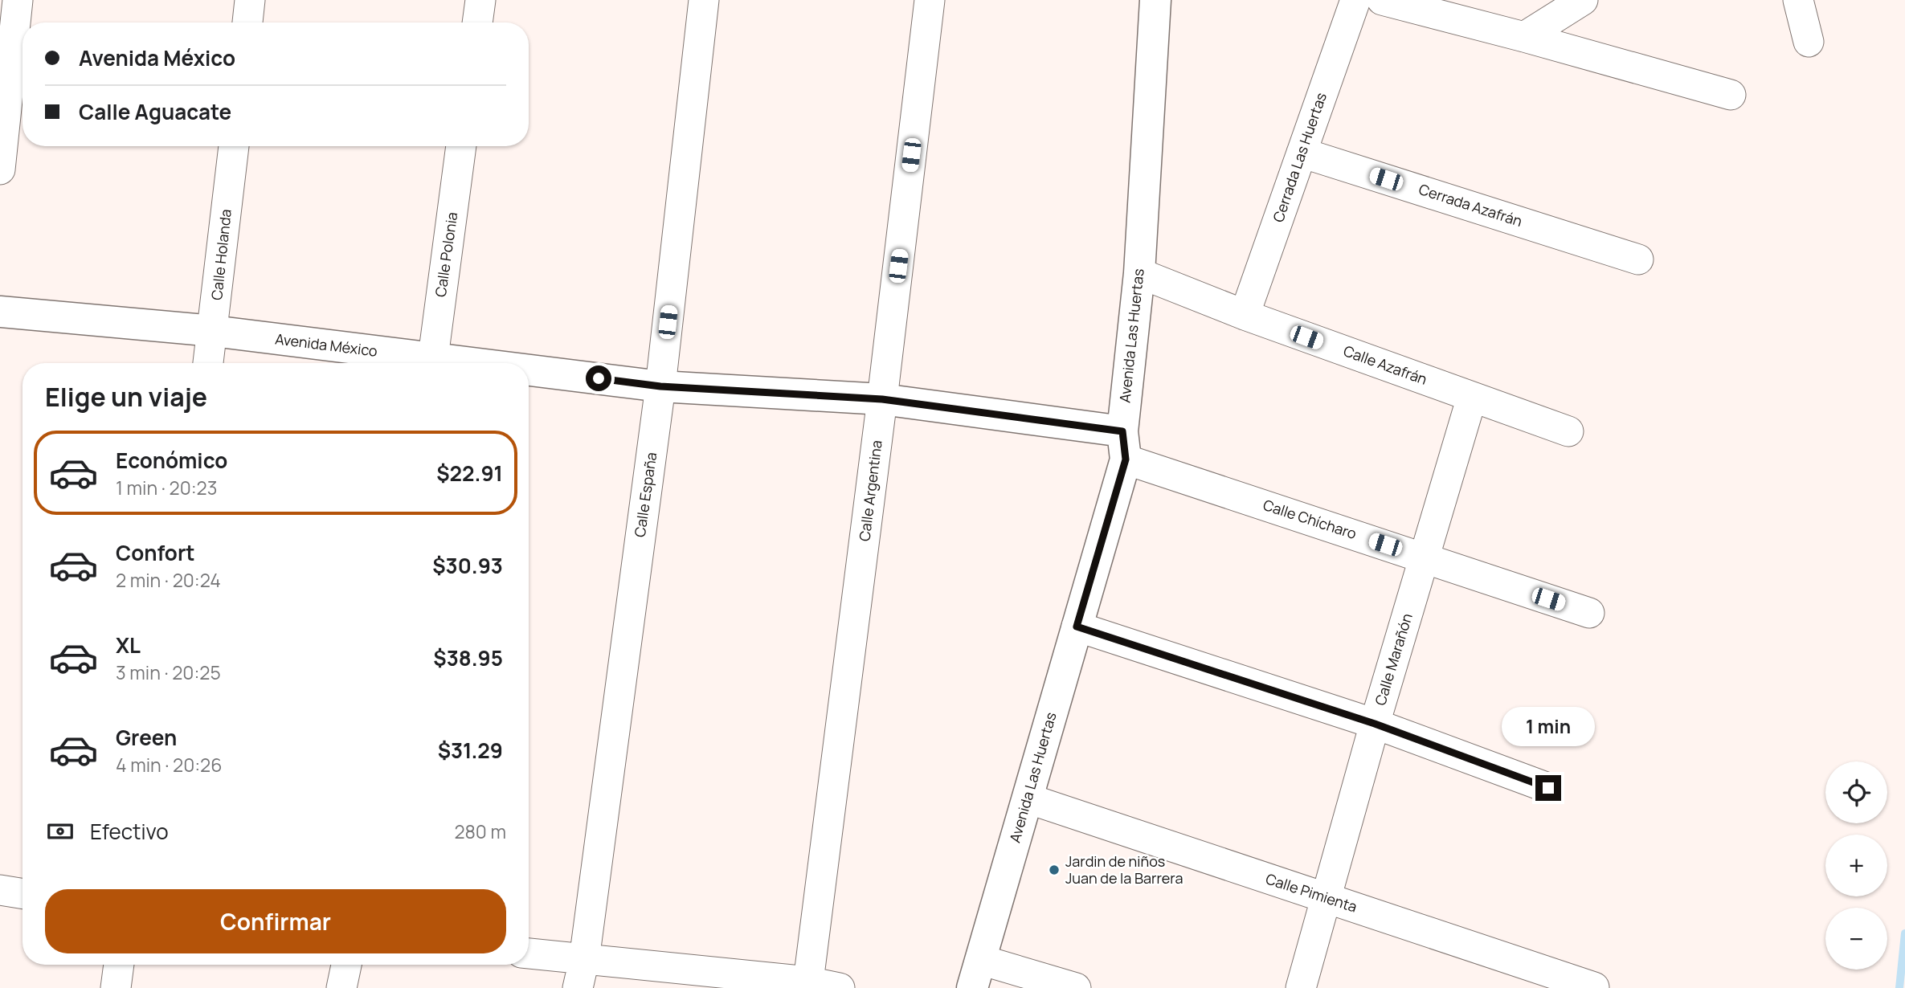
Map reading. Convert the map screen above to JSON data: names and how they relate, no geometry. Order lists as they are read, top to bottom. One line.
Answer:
{"streets":{"street":["Cerrada Las Huertas","Cerrada Azafrán","Calle Holanda","Calle Polonia","Avenida Las Huertas","Avenida México","Calle Azafrán","Calle Argentina","Calle España","Calle Chícharo","Calle Marañón","Calle Pimienta"]},"crossings":[["Cerrada Las Huertas","Cerrada Azafrán"],["Cerrada Las Huertas","Calle Azafrán"],["Calle Holanda","Avenida México"],["Avenida Las Huertas","Avenida México"],["Avenida Las Huertas","Calle Azafrán"],["Avenida Las Huertas","Calle Chícharo"],["Avenida Las Huertas","Calle Pimienta"],["Avenida México","Calle Argentina"],["Avenida México","Calle España"],["Avenida México","Calle Chícharo"],["Calle Azafrán","Calle Marañón"],["Calle Chícharo","Calle Marañón"],["Calle Marañón","Calle Pimienta"]],"places":["Jardin de niños Juan de la Barrera"],"page":{"banner":["Avenida México","Calle Aguacate"],"heading":"Elige un viaje","list":[{"name":"Económico","note":"1 min · 20:23","value":"$22.91"},{"name":"Confort","note":"2 min · 20:24","value":"$30.93"},{"name":"XL","note":"3 min · 20:25","value":"$38.95"},{"name":"Green","note":"4 min · 20:26","value":"$31.29"}],"bubble":"1 min","map_buttons":["+","−"],"pay":["Efectivo","280 m"],"buttons":"Confirmar"}}
